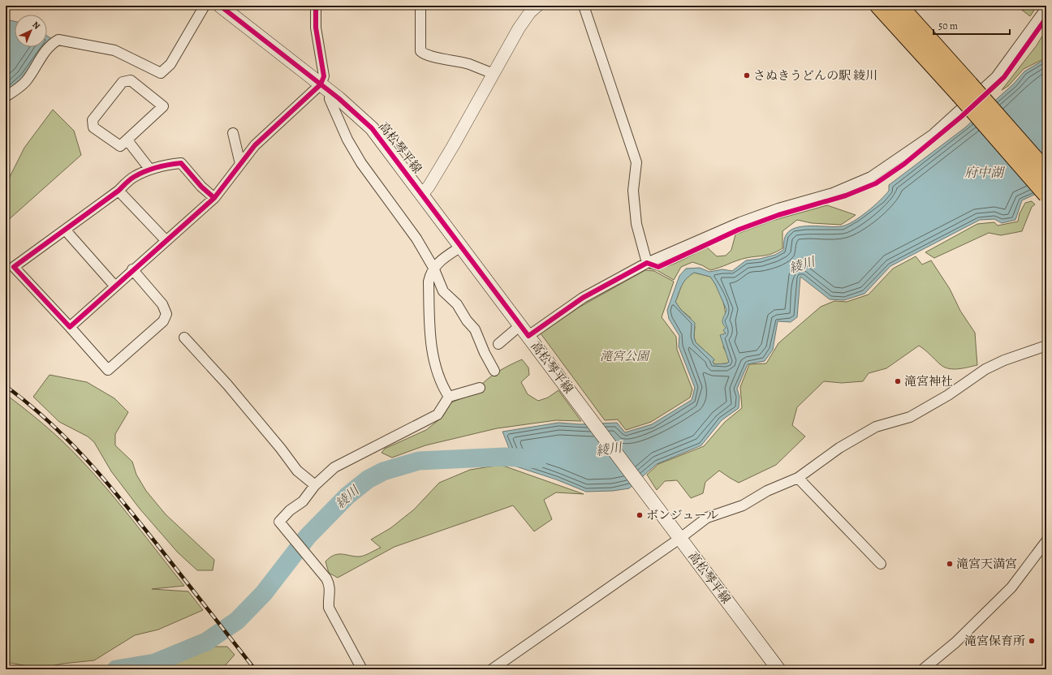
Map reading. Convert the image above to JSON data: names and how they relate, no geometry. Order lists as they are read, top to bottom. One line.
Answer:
{"streets":{"main road":["高松琴平線"]},"water":["府中湖","綾川"],"parks":["滝宮公園"],"places":["さぬきうどんの駅 綾川","滝宮神社","ボンジュール","滝宮天満宮","滝宮保育所"],"scale_bar":"50 m","north":"top right"}
